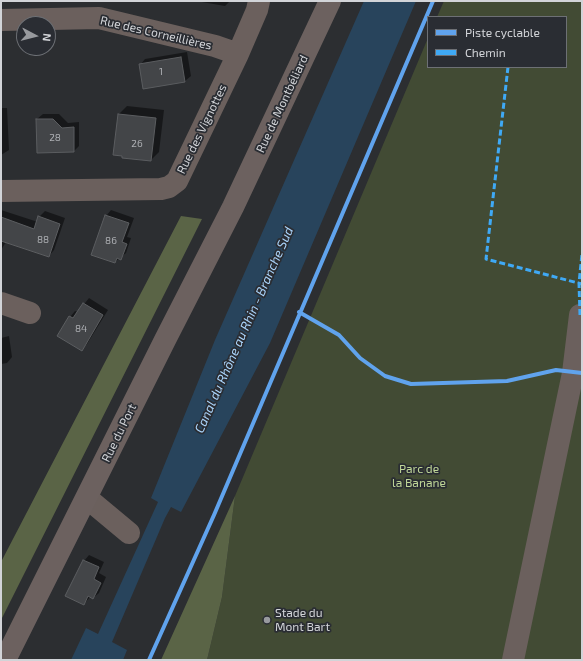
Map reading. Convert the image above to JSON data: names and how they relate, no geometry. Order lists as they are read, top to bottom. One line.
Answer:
{"streets":{"main road":["Rue de Montbéliard","Rue du Port"],"street":["Rue des Corneillières","Rue des Vignottes"]},"crossings":[["Rue des Corneillières","Rue des Vignottes"],["Rue de Montbéliard","Rue du Port"]],"water":["Canal du Rhône au Rhin - Branche Sud"],"parks":["Parc de la Banane"],"places":["Stade du Mont Bart"],"house_numbers":["1","28","26","88","86","84"],"legend":["Piste cyclable","Chemin"],"north":"right"}
